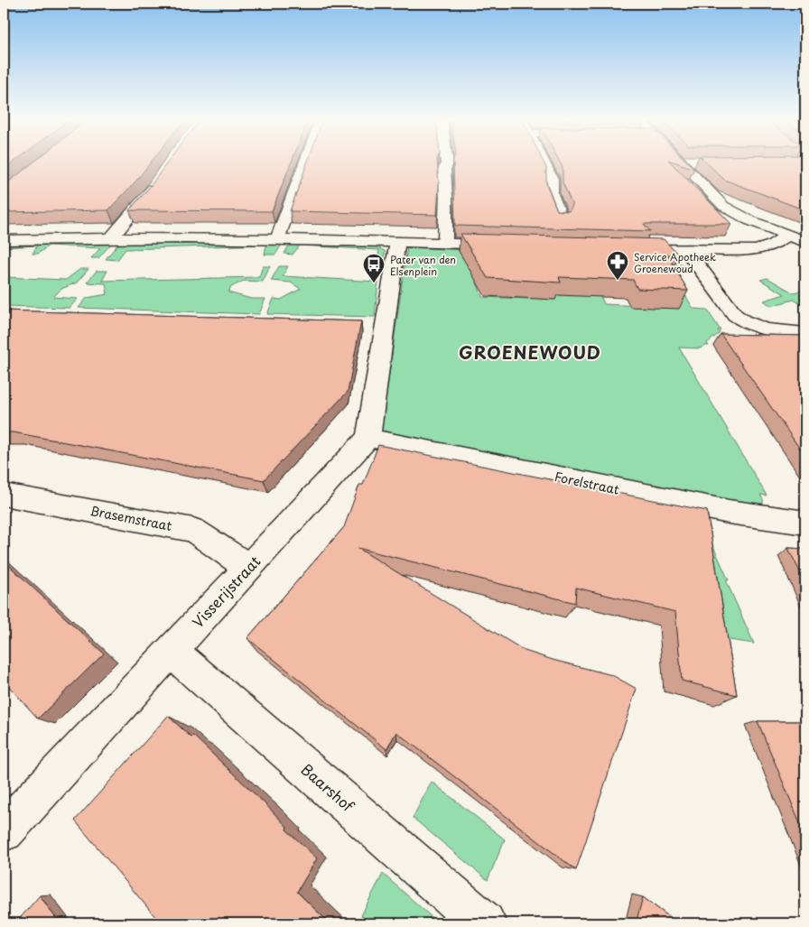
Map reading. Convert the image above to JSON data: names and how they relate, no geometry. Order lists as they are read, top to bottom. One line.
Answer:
{"streets":{"street":["Forelstraat","Brasemstraat","Visserijstraat","Baarshof"]},"crossings":[["Forelstraat","Visserijstraat"],["Brasemstraat","Visserijstraat"],["Visserijstraat","Baarshof"]],"districts":["GROENEWOUD"],"places":{"pharmacy":["Service Apotheek Groenewoud"],"bus stop":["Pater van den Elsenplein"]}}
